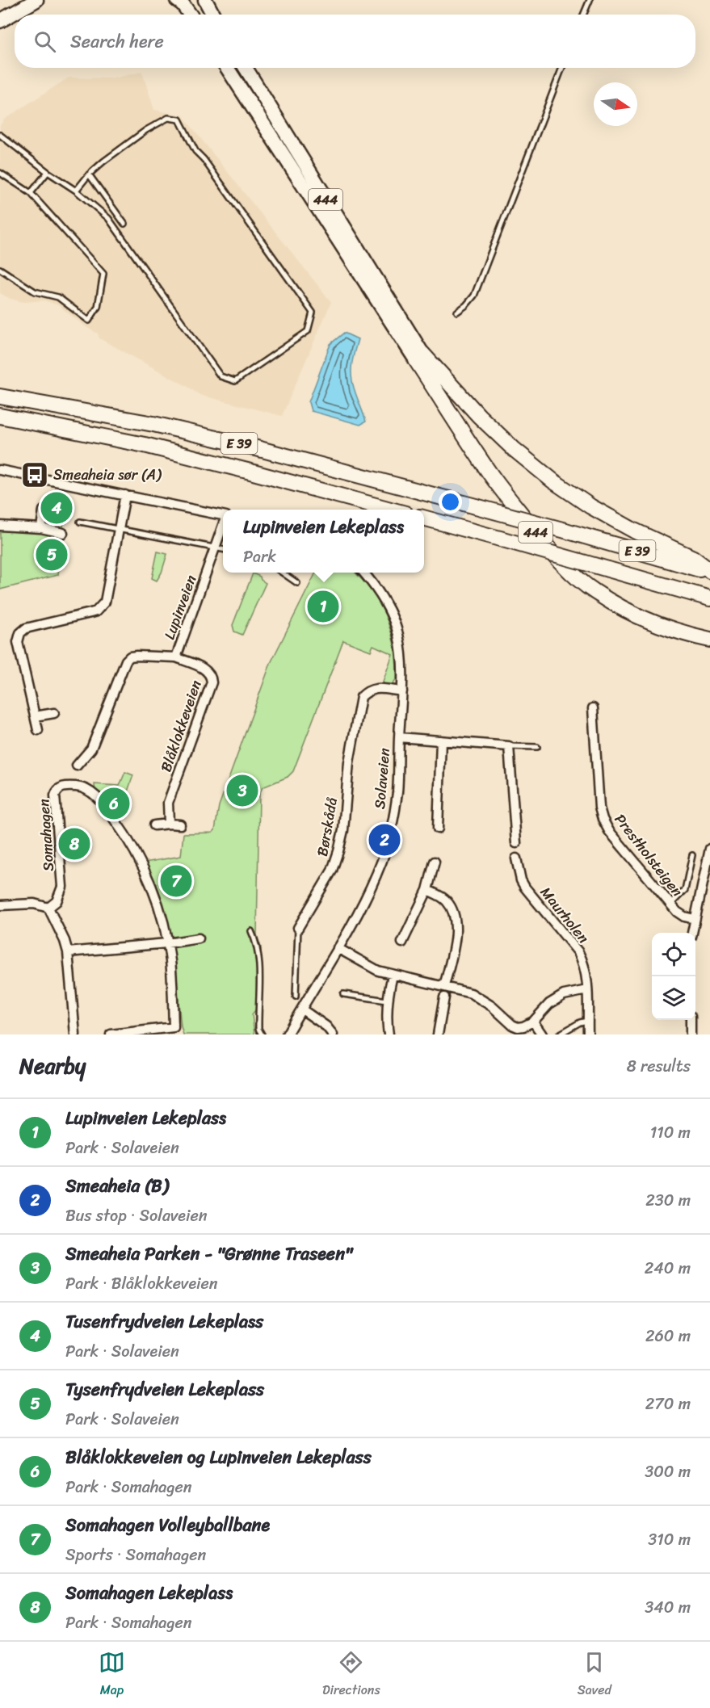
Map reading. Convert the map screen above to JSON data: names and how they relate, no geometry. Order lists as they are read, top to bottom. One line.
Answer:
{"streets":{"highway":["444","E 39"],"street":["Lupinveien","Blåklokkeveien","Solaveien","Børskådå","Somahagen","Prestholsteigen","Maurholen"]},"crossings":[["444","E 39"],["Lupinveien","Blåklokkeveien"],["Solaveien","Børskådå"]],"places":{"bus stop":["Smeaheia sør (A)"]},"north":"right","page":{"search":"Search here","pins":["4","5","1","3","6","2","8","7"],"popup":["Lupinveien Lekeplass","Park"],"heading":["Nearby","8 results"],"list":[{"mark":"1","name":"Lupinveien Lekeplass","note":"Park · Solaveien","value":"110 m"},{"mark":"2","name":"Smeaheia (B)","note":"Bus stop · Solaveien","value":"230 m"},{"mark":"3","name":"Smeaheia Parken - \"Grønne Traseen\"","note":"Park · Blåklokkeveien","value":"240 m"},{"mark":"4","name":"Tusenfrydveien Lekeplass","note":"Park · Solaveien","value":"260 m"},{"mark":"5","name":"Tysenfrydveien Lekeplass","note":"Park · Solaveien","value":"270 m"},{"mark":"6","name":"Blåklokkeveien og Lupinveien Lekeplass","note":"Park · Somahagen","value":"300 m"},{"mark":"7","name":"Somahagen Volleyballbane","note":"Sports · Somahagen","value":"310 m"},{"mark":"8","name":"Somahagen Lekeplass","note":"Park · Somahagen","value":"340 m"}],"nav":["Map","Directions","Saved"]}}
